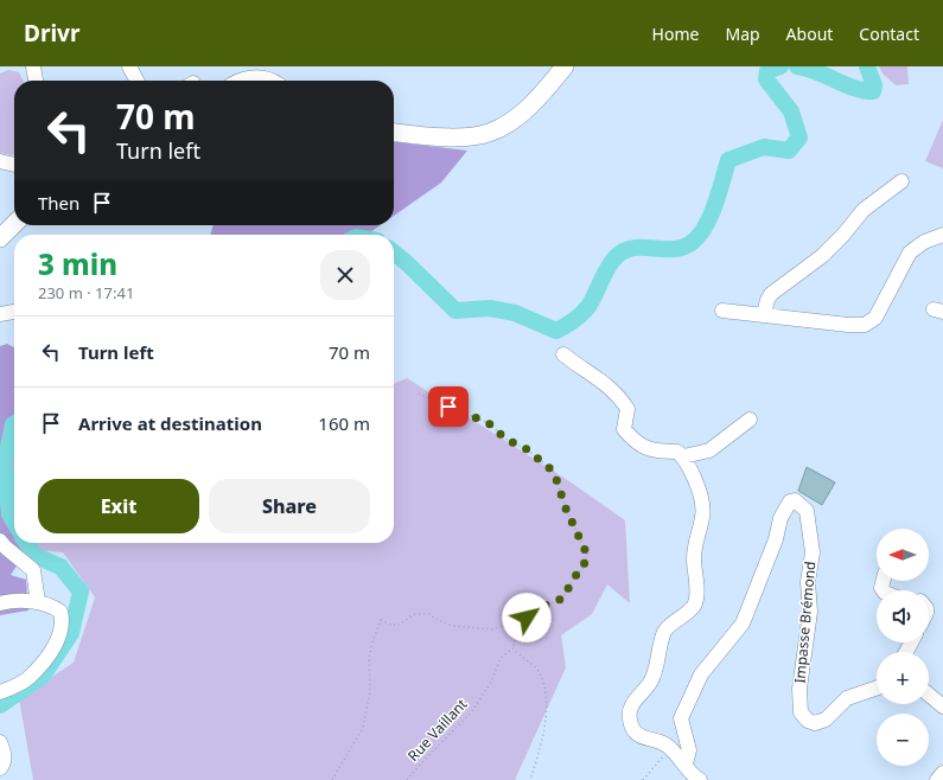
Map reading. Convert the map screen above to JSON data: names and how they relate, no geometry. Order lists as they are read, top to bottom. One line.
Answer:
{"streets":{"street":["Impasse Brémond"],"path":["Rue Vaillant"]},"north":"left","page":{"header":"Drivr","nav":["Home","Map","About","Contact"],"turn":["70 m","Turn left"],"then":"Then","heading":["3 min","230 m · 17:41"],"list":[{"name":"Turn left","value":"70 m"},{"name":"Arrive at destination","value":"160 m"}],"buttons":["Exit","Share"],"map_buttons":["+","−"]}}
